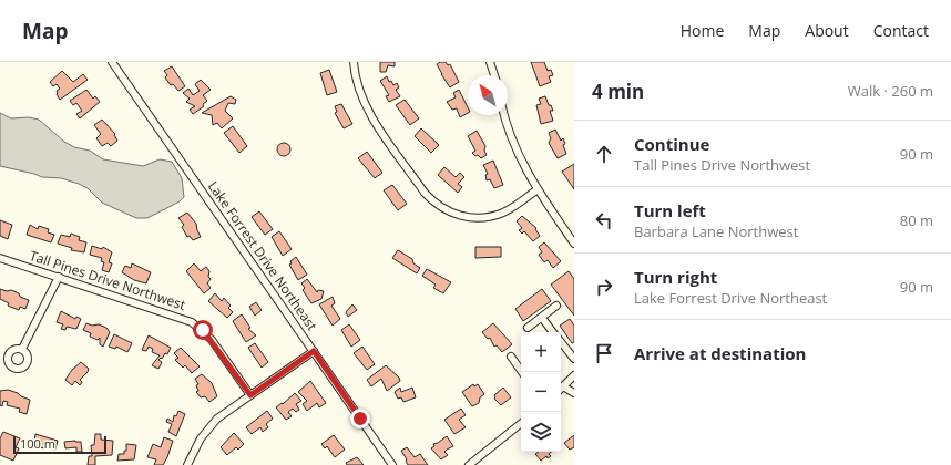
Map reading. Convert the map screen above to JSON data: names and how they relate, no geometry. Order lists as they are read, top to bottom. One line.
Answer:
{"streets":{"street":["Lake Forrest Drive Northeast","Tall Pines Drive Northwest"]},"scale_bar":"100 m","north":"top left","page":{"header":"Map","nav":["Home","Map","About","Contact"],"heading":["4 min","Walk · 260 m"],"list":[["Continue","Tall Pines Drive Northwest","90 m"],["Turn left","Barbara Lane Northwest","80 m"],["Turn right","Lake Forrest Drive Northeast","90 m"],"Arrive at destination"],"map_buttons":["+","−"],"scale":"100 m"}}
